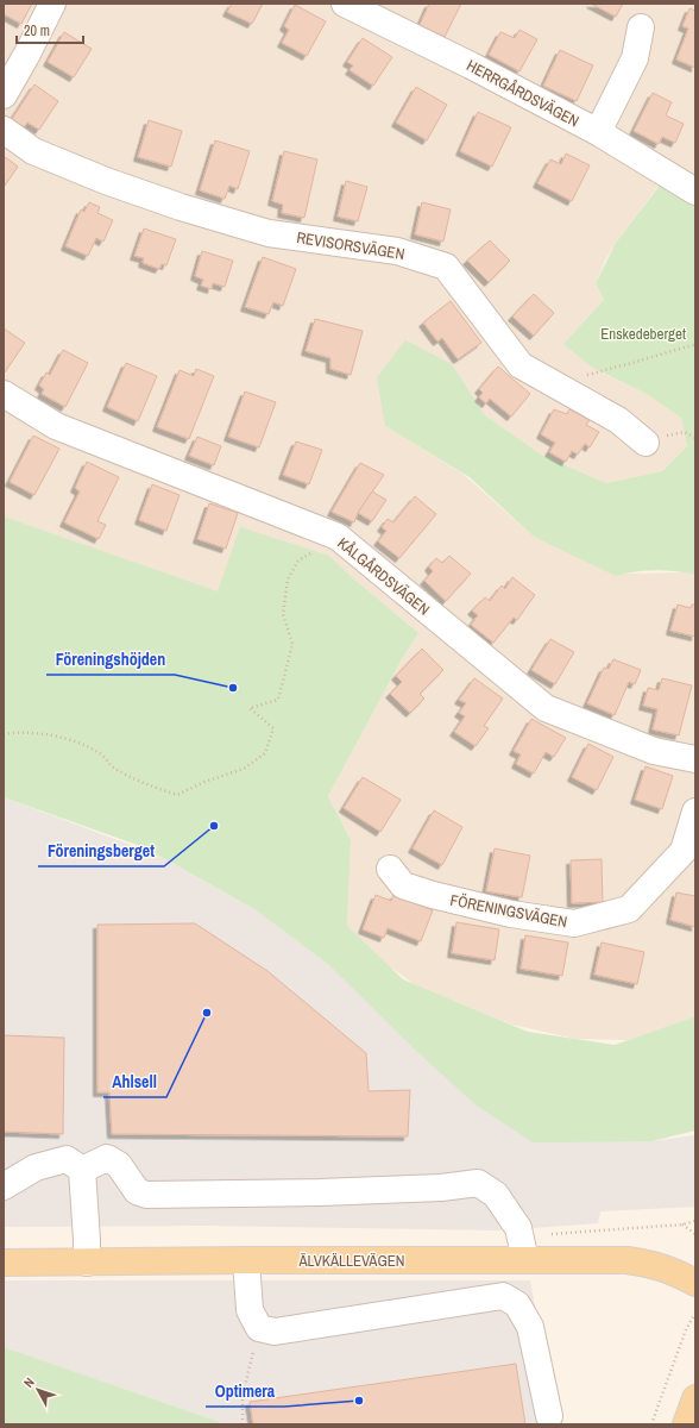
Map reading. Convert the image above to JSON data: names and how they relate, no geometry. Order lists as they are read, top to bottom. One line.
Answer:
{"streets":{"main road":["ÄLVKÄLLEVÄGEN"],"street":["HERRGÅRDSVÄGEN","REVISORSVÄGEN","KÅLGÅRDSVÄGEN","FÖRENINGSVÄGEN"]},"parks":["Enskedeberget"],"places":["Föreningshöjden","Föreningsberget","Ahlsell","Optimera"],"scale_bar":"20 m","north":"top left"}
